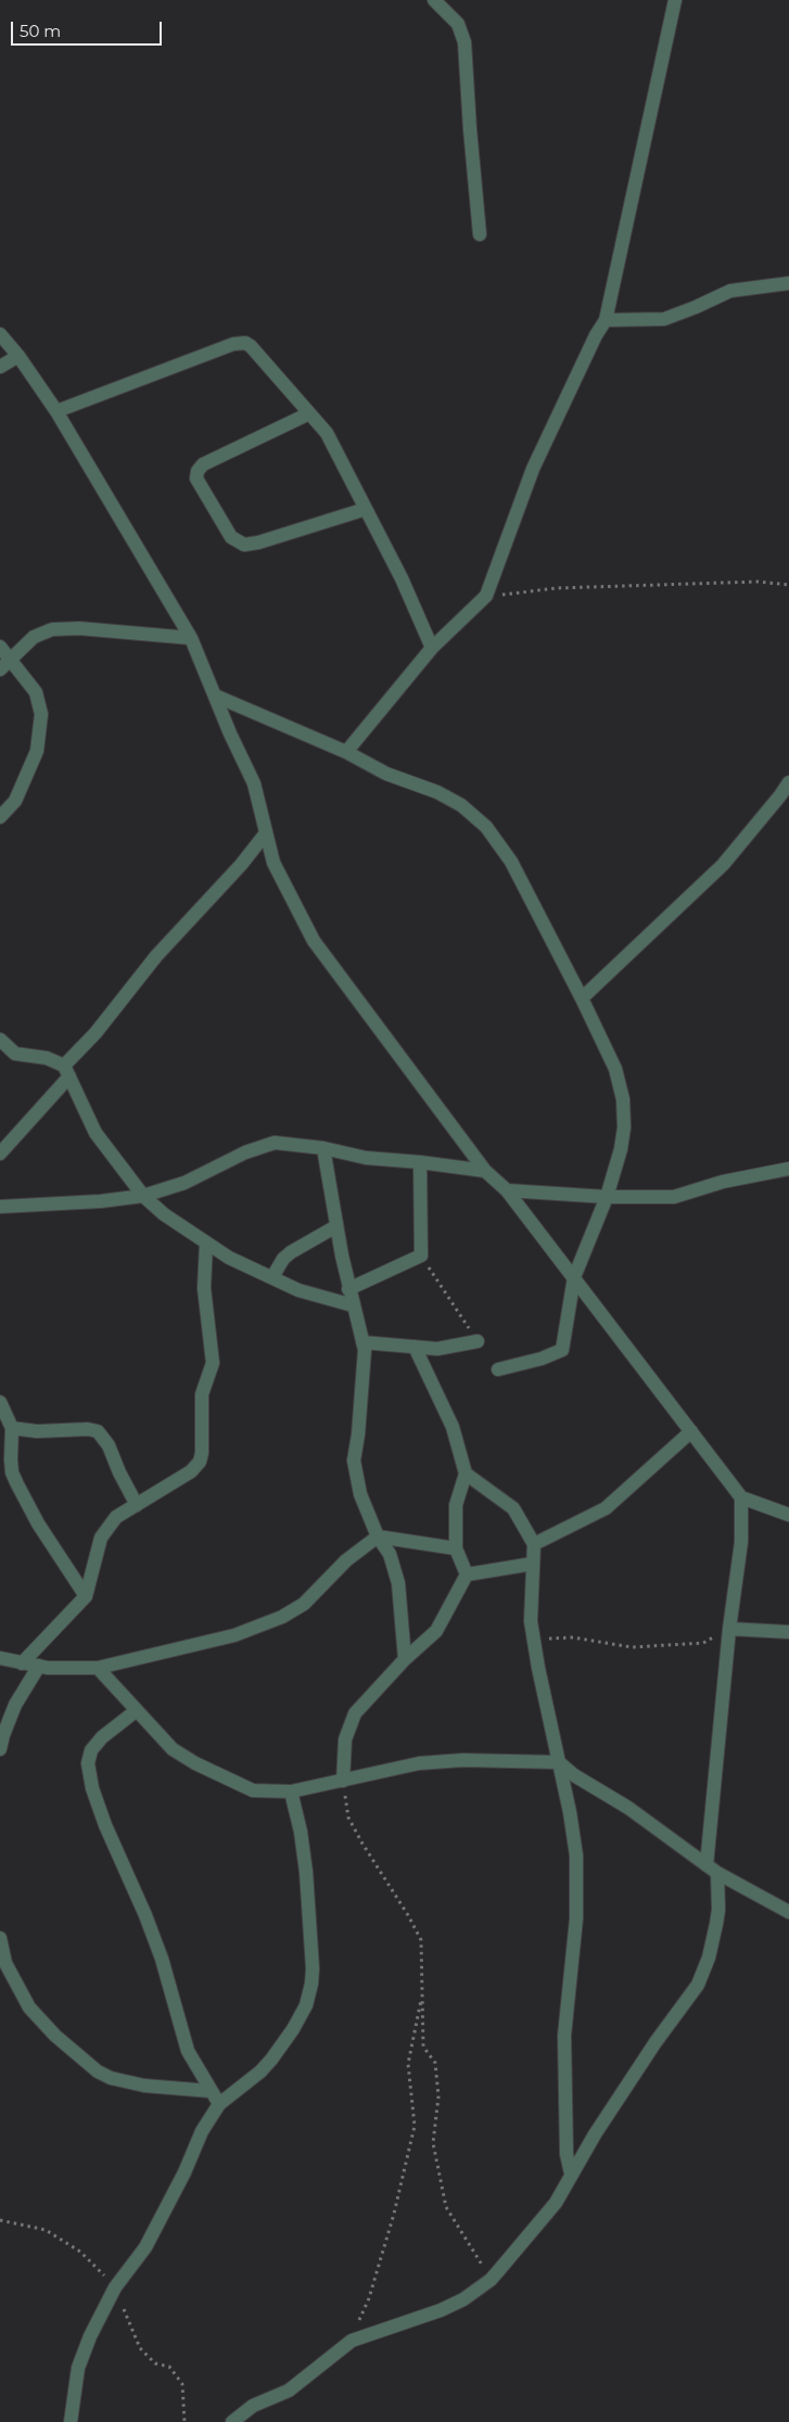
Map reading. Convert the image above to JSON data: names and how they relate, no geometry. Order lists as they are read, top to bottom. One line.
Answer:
{"scale_bar":"50 m"}
